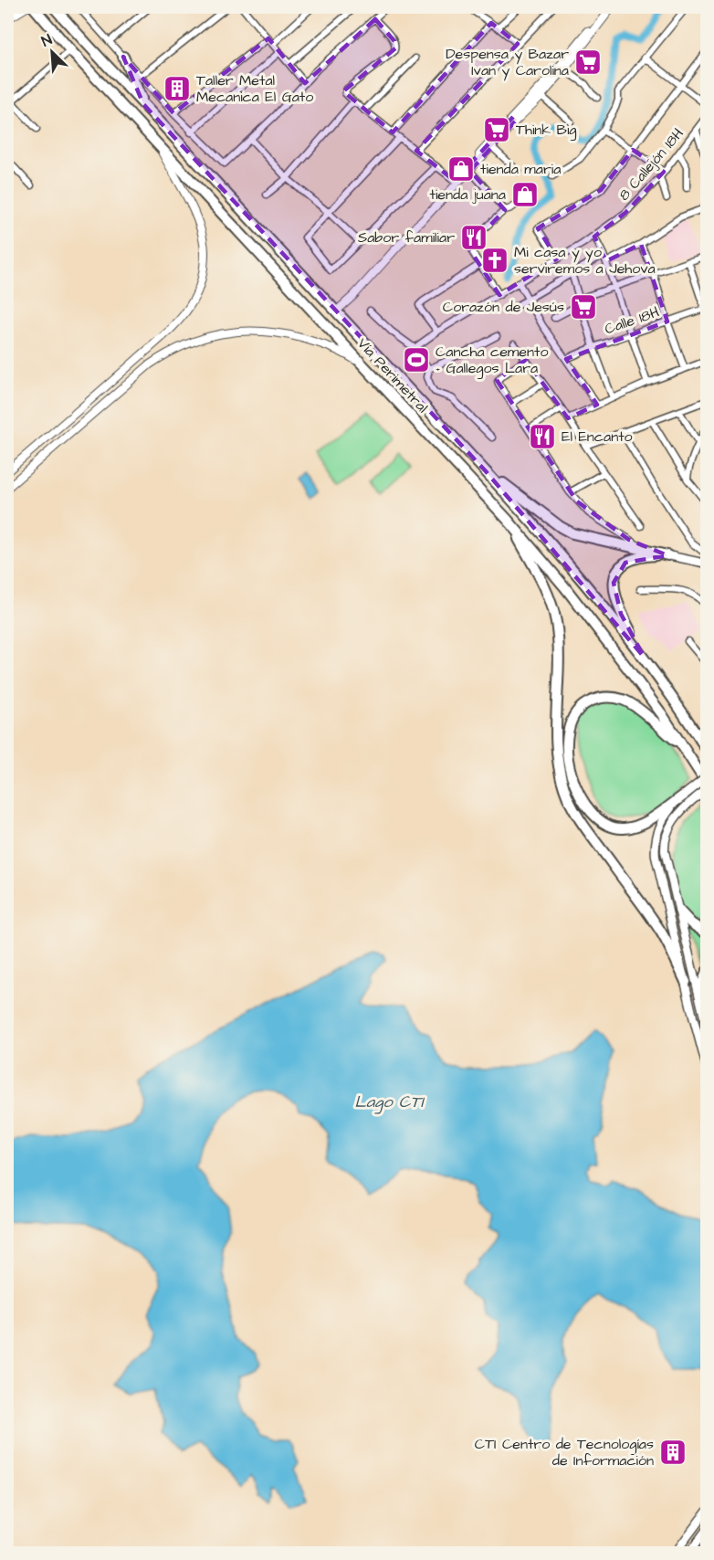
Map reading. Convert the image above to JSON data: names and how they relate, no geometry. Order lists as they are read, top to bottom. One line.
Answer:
{"streets":{"highway":["Vía Perimetral"],"street":["8 Callejón 18H","Calle 18H"]},"water":["Lago CTI"],"places":{"supermarket":["Despensa y Bazar Ivan y Carolina","Think Big","Corazón de Jesús"],"building":["Taller Metal Mecanica El Gato","CTI Centro de Tecnologías de Información"],"shop":["tienda maria","tienda juana"],"restaurant":["Sabor familiar","El Encanto"],"church":["Mi casa y yo serviremos a Jehova"],"sports":["Cancha cemento - Gallegos Lara"]},"north":"top left"}
